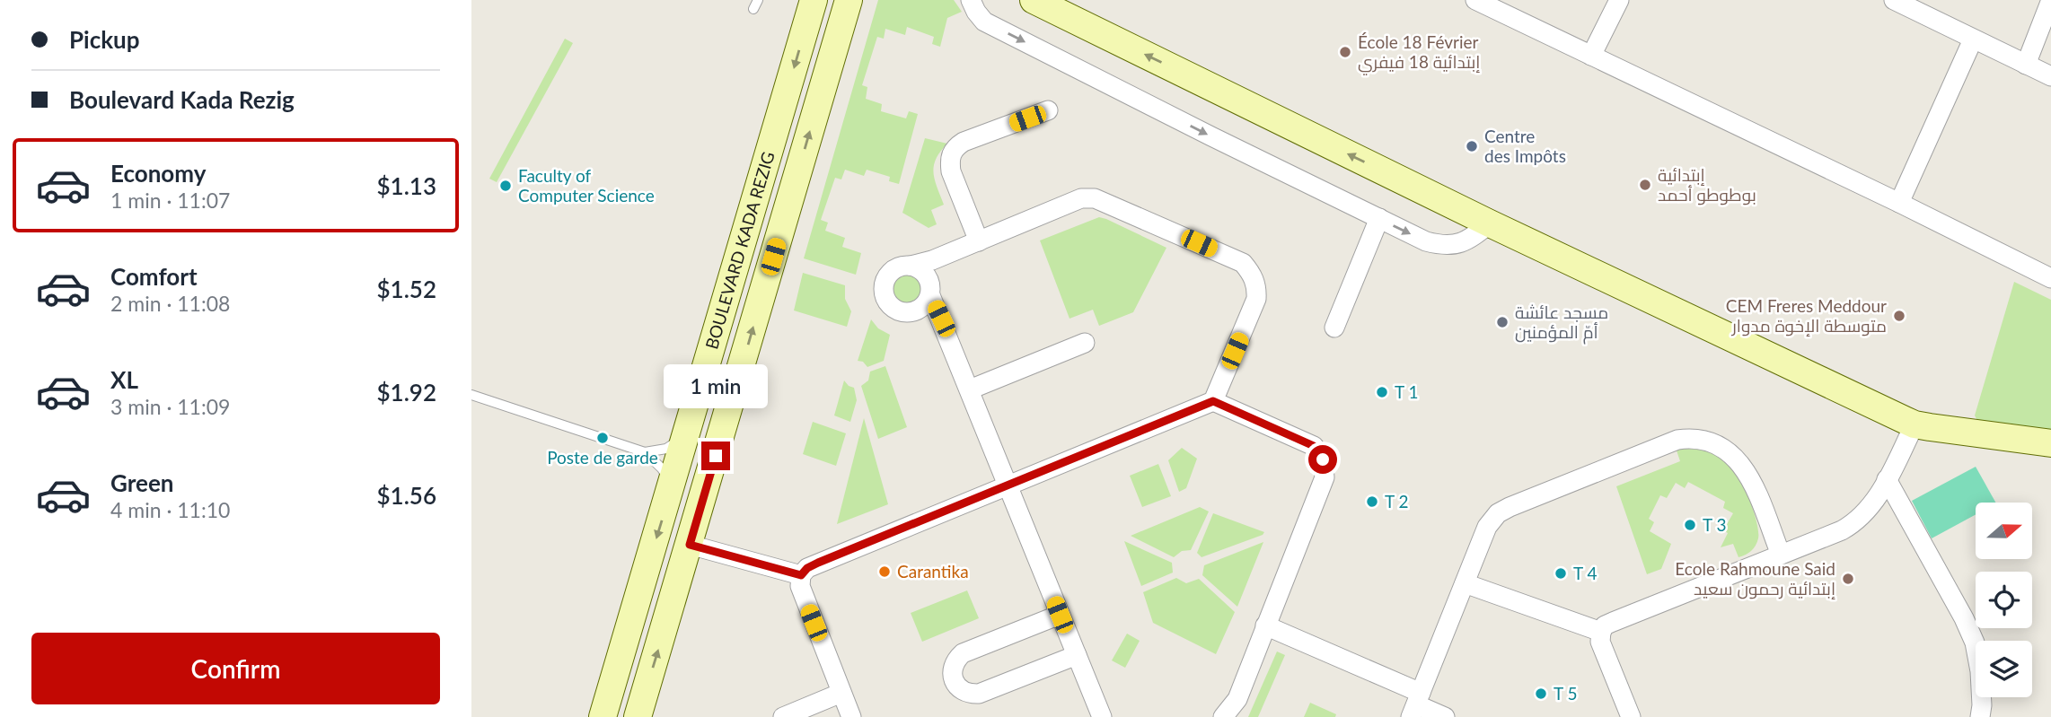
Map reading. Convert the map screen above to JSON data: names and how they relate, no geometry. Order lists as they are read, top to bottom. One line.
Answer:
{"streets":{"main road":["BOULEVARD KADA REZIG"]},"places":["École 18 Février إبتدائية 18 فيفري","Centre des Impôts","إبتدائية بوطوطو أحمد","Faculty of Computer Science","CEM Freres Meddour متوسطة الإخوة مدوار","مسجد عائشة أمّ المؤمنين","T 1","Poste de garde","T 2","T 3","Carantika","T 4","Ecole Rahmoune Said إبتدائية رحمون سعيد","T 5"],"north":"right","page":{"banner":["Pickup","Boulevard Kada Rezig"],"list":[{"name":"Economy","note":"1 min · 11:07","value":"$1.13"},{"name":"Comfort","note":"2 min · 11:08","value":"$1.52"},{"name":"XL","note":"3 min · 11:09","value":"$1.92"},{"name":"Green","note":"4 min · 11:10","value":"$1.56"}],"bubble":"1 min","buttons":"Confirm"}}
